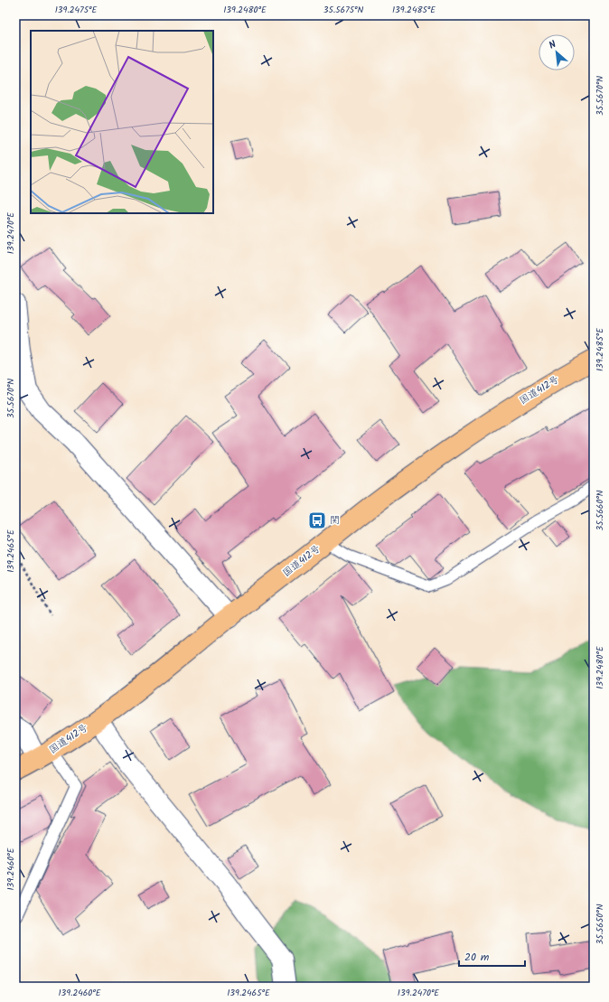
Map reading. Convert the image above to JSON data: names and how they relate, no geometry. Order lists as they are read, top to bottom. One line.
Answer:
{"streets":{"highway":["国道412号"]},"places":{"bus stop":["関"]},"scale_bar":"20 m","north":"top left","coordinates":["139.2475°E","139.2480°E","35.5675°N","139.2485°E","35.5670°N","139.2470°E","35.5660°N","139.2465°E","139.2460°E","35.5650°N"]}
